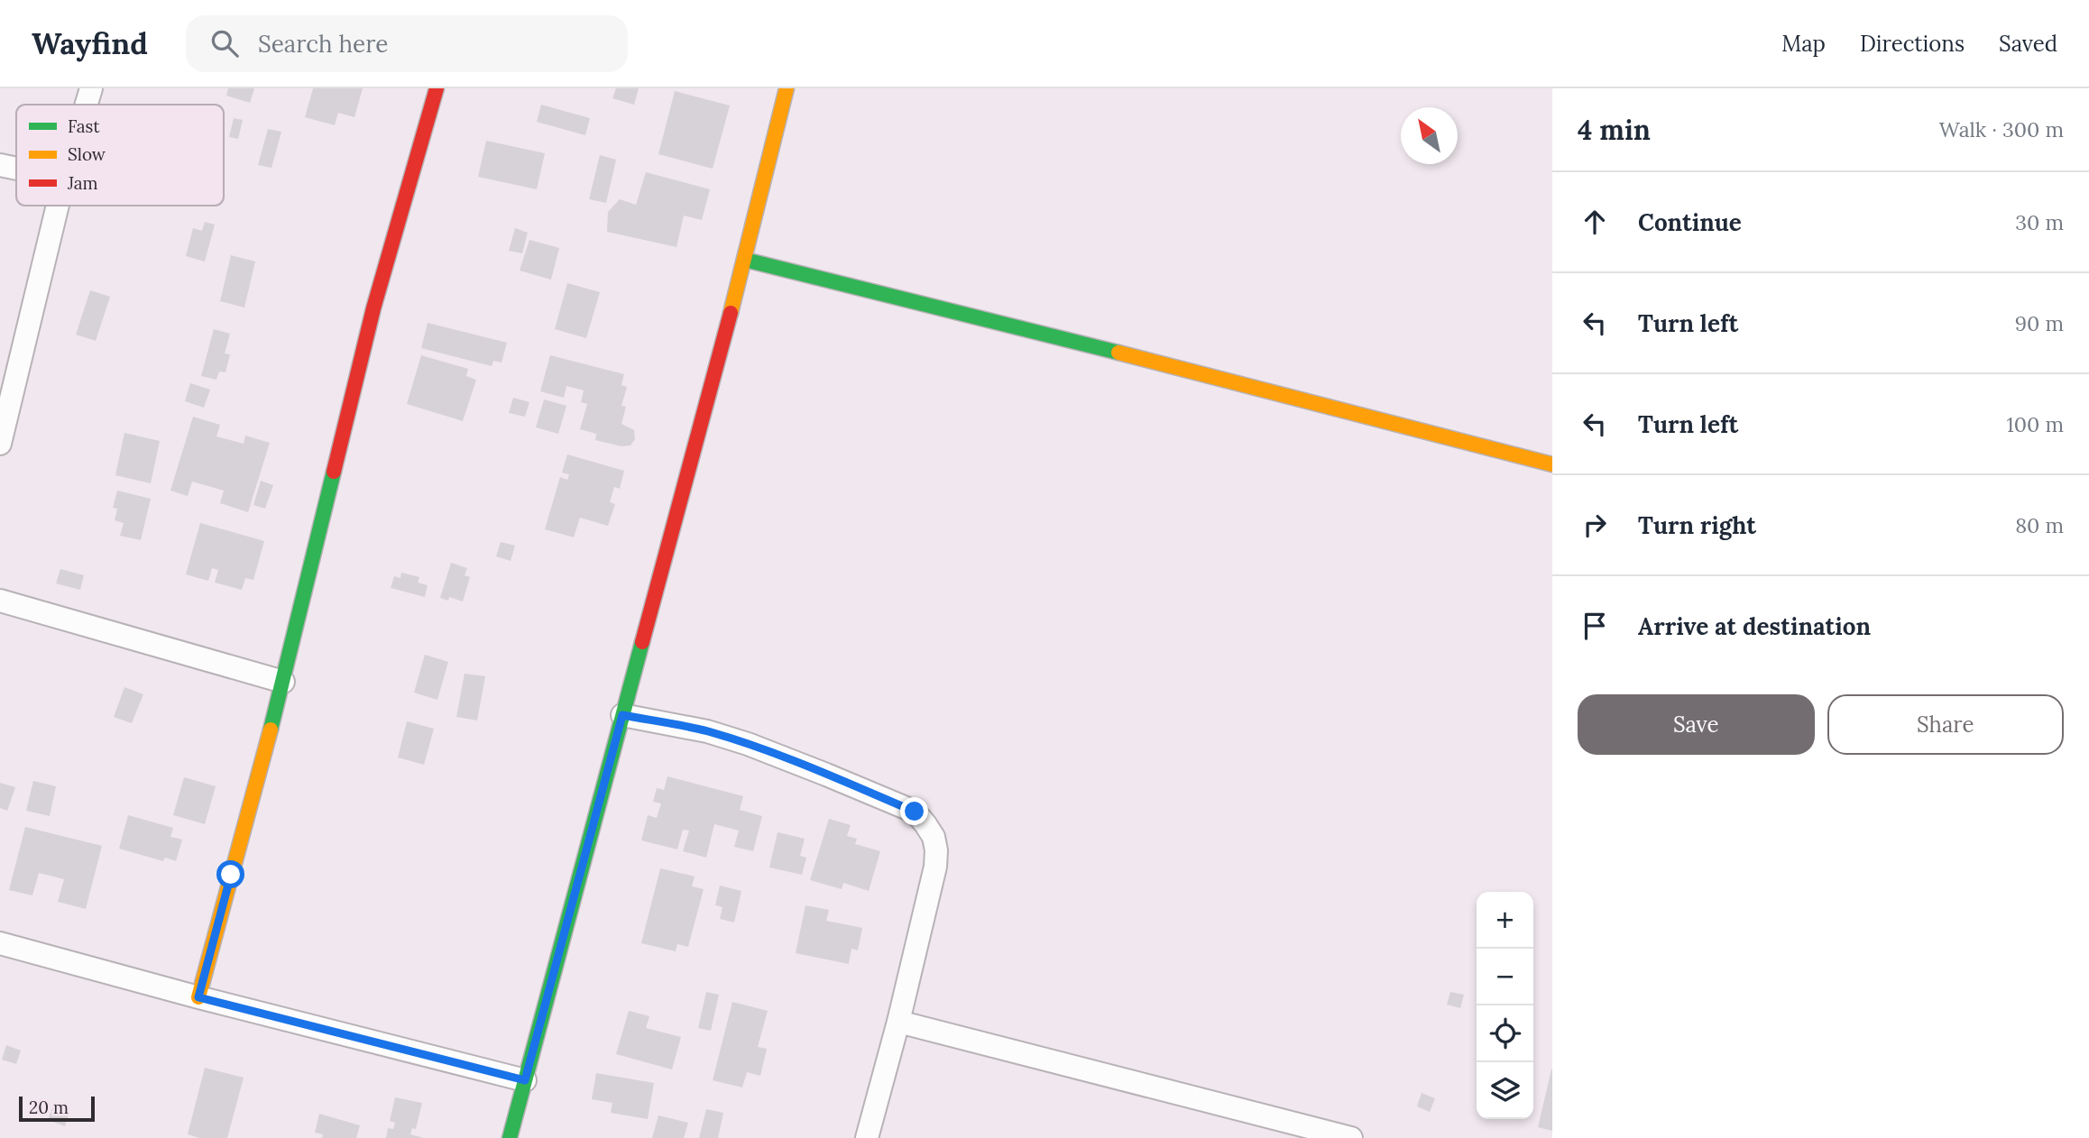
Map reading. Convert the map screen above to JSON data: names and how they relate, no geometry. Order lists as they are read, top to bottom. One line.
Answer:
{"legend":["Fast","Slow","Jam"],"scale_bar":"20 m","north":"top left","page":{"header":"Wayfind","search":"Search here","nav":["Map","Directions","Saved"],"heading":["4 min","Walk · 300 m"],"list":[["Continue","30 m"],["Turn left","90 m"],["Turn left","100 m"],["Turn right","80 m"],"Arrive at destination"],"buttons":["Save","Share"],"map_buttons":["+","−"],"scale":"20 m"}}
